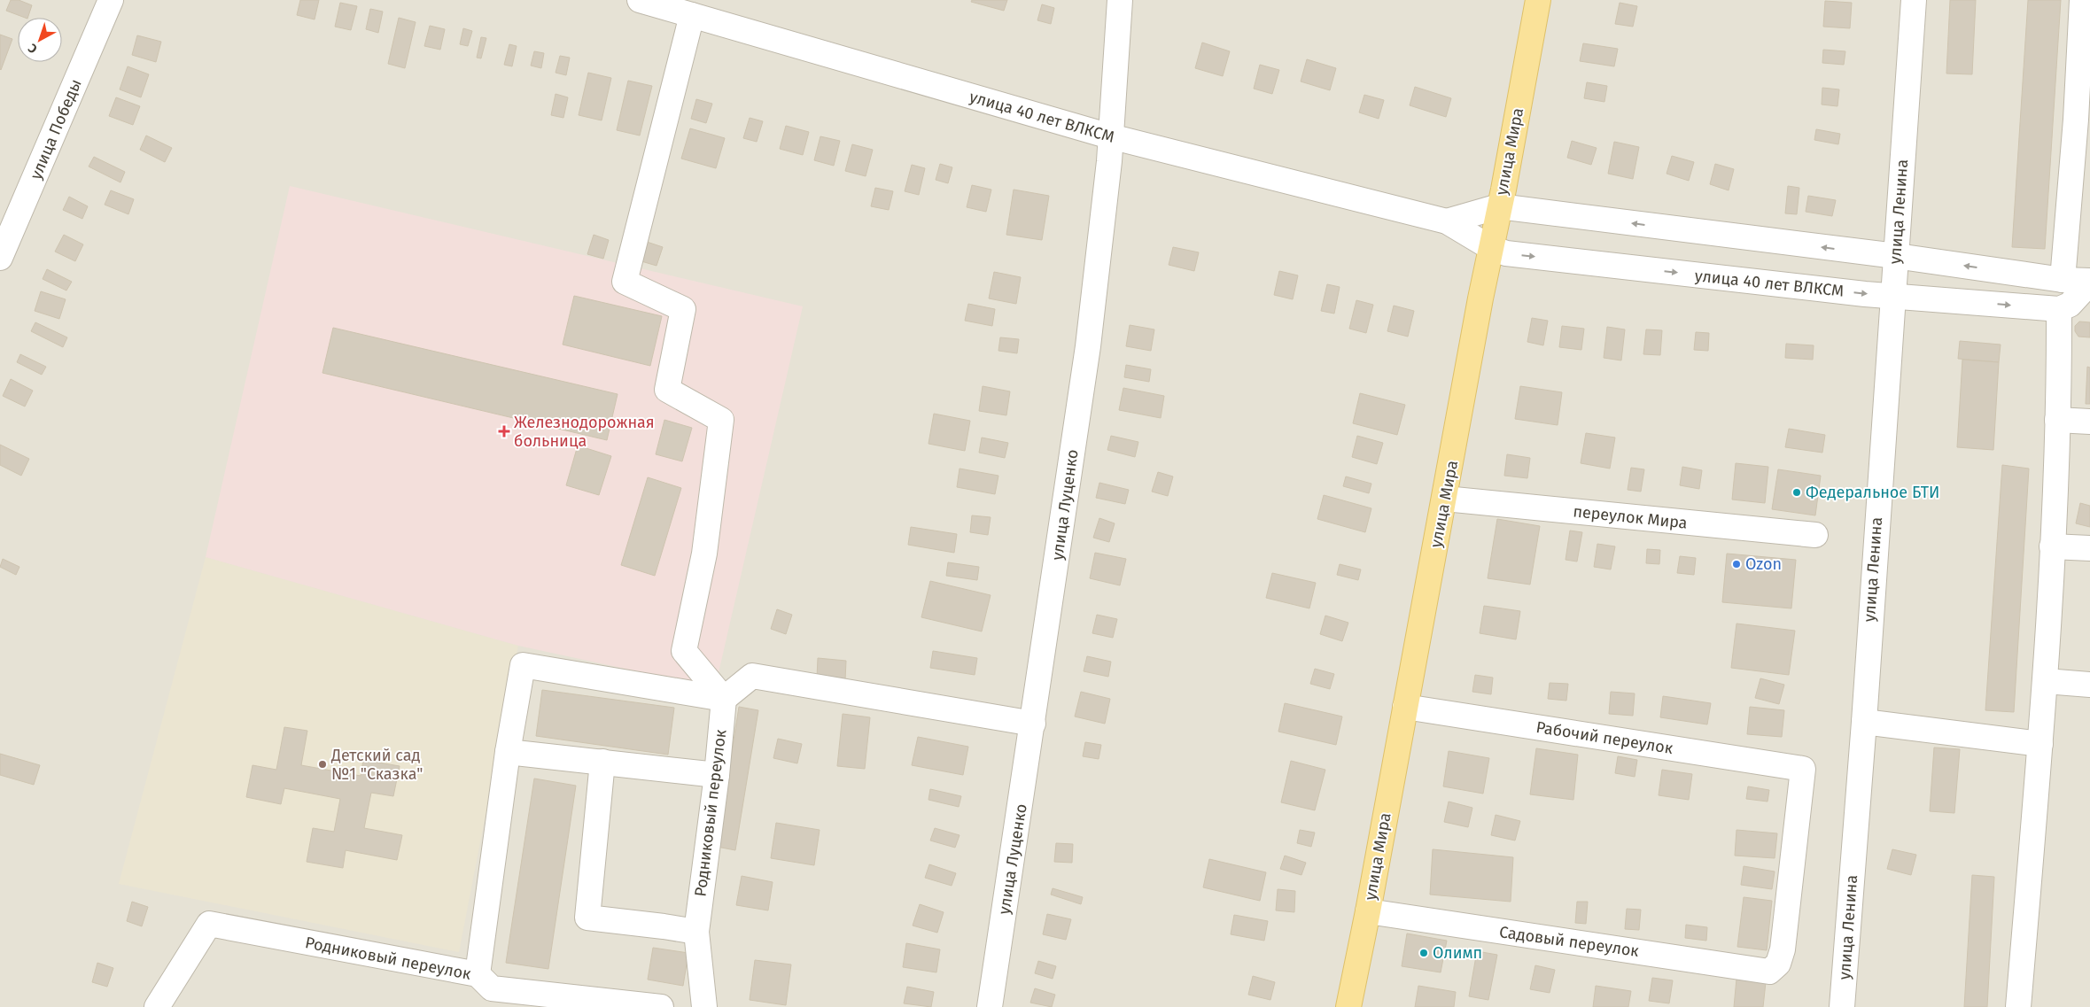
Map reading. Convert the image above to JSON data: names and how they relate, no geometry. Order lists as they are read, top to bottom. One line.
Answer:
{"streets":{"main road":["улица Мира"],"street":["улица 40 лет ВЛКСМ","улица Победы","улица Ленина","улица Луценко","переулок Мира","Рабочий переулок","Родниковый переулок","Садовый переулок"]},"crossings":[["улица 40 лет ВЛКСМ","улица Мира"],["улица 40 лет ВЛКСМ","улица Ленина"],["улица 40 лет ВЛКСМ","улица Луценко"],["улица Мира","переулок Мира"],["улица Мира","Рабочий переулок"],["улица Мира","Садовый переулок"],["Рабочий переулок","Садовый переулок"]],"places":{"health":["Железнодорожная больница"],"other":["Федеральное БТИ","Ozon","Детский сад №1 \"Сказка\"","Олимп"]},"north":"bottom left"}
